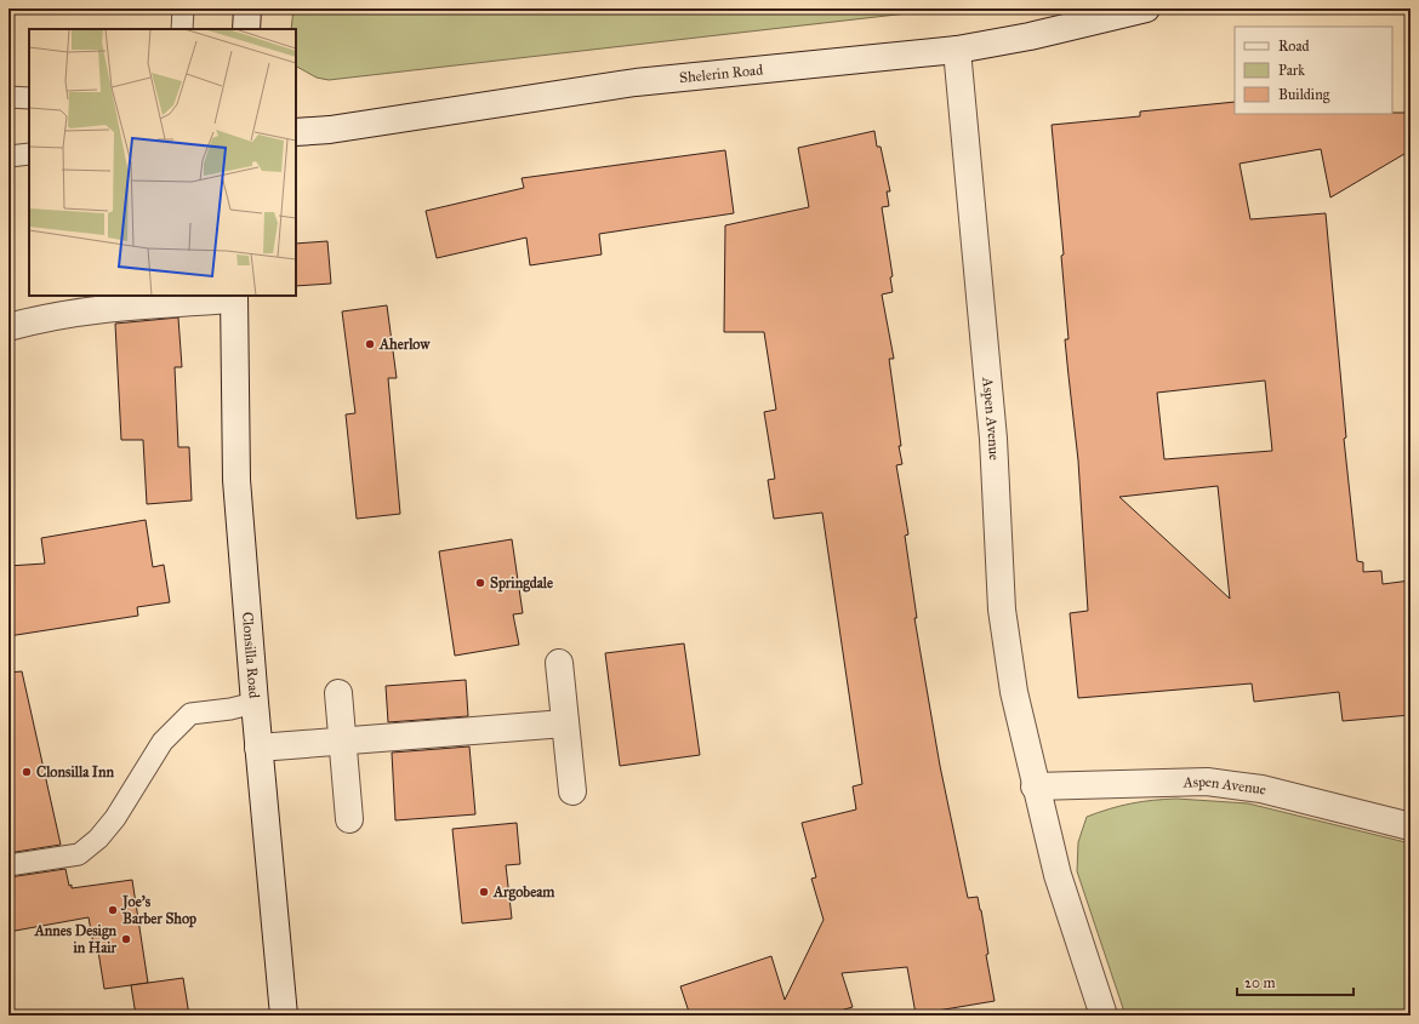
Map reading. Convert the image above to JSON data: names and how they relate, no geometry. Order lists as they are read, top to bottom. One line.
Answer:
{"streets":{"street":["Shelerin Road","Aspen Avenue","Clonsilla Road"]},"crossings":[["Shelerin Road","Aspen Avenue"]],"places":["Aherlow","Springdale","Clonsilla Inn","Argobeam","Joe's Barber Shop","Annes Design in Hair"],"legend":["Road","Park","Building"],"scale_bar":"20 m"}
